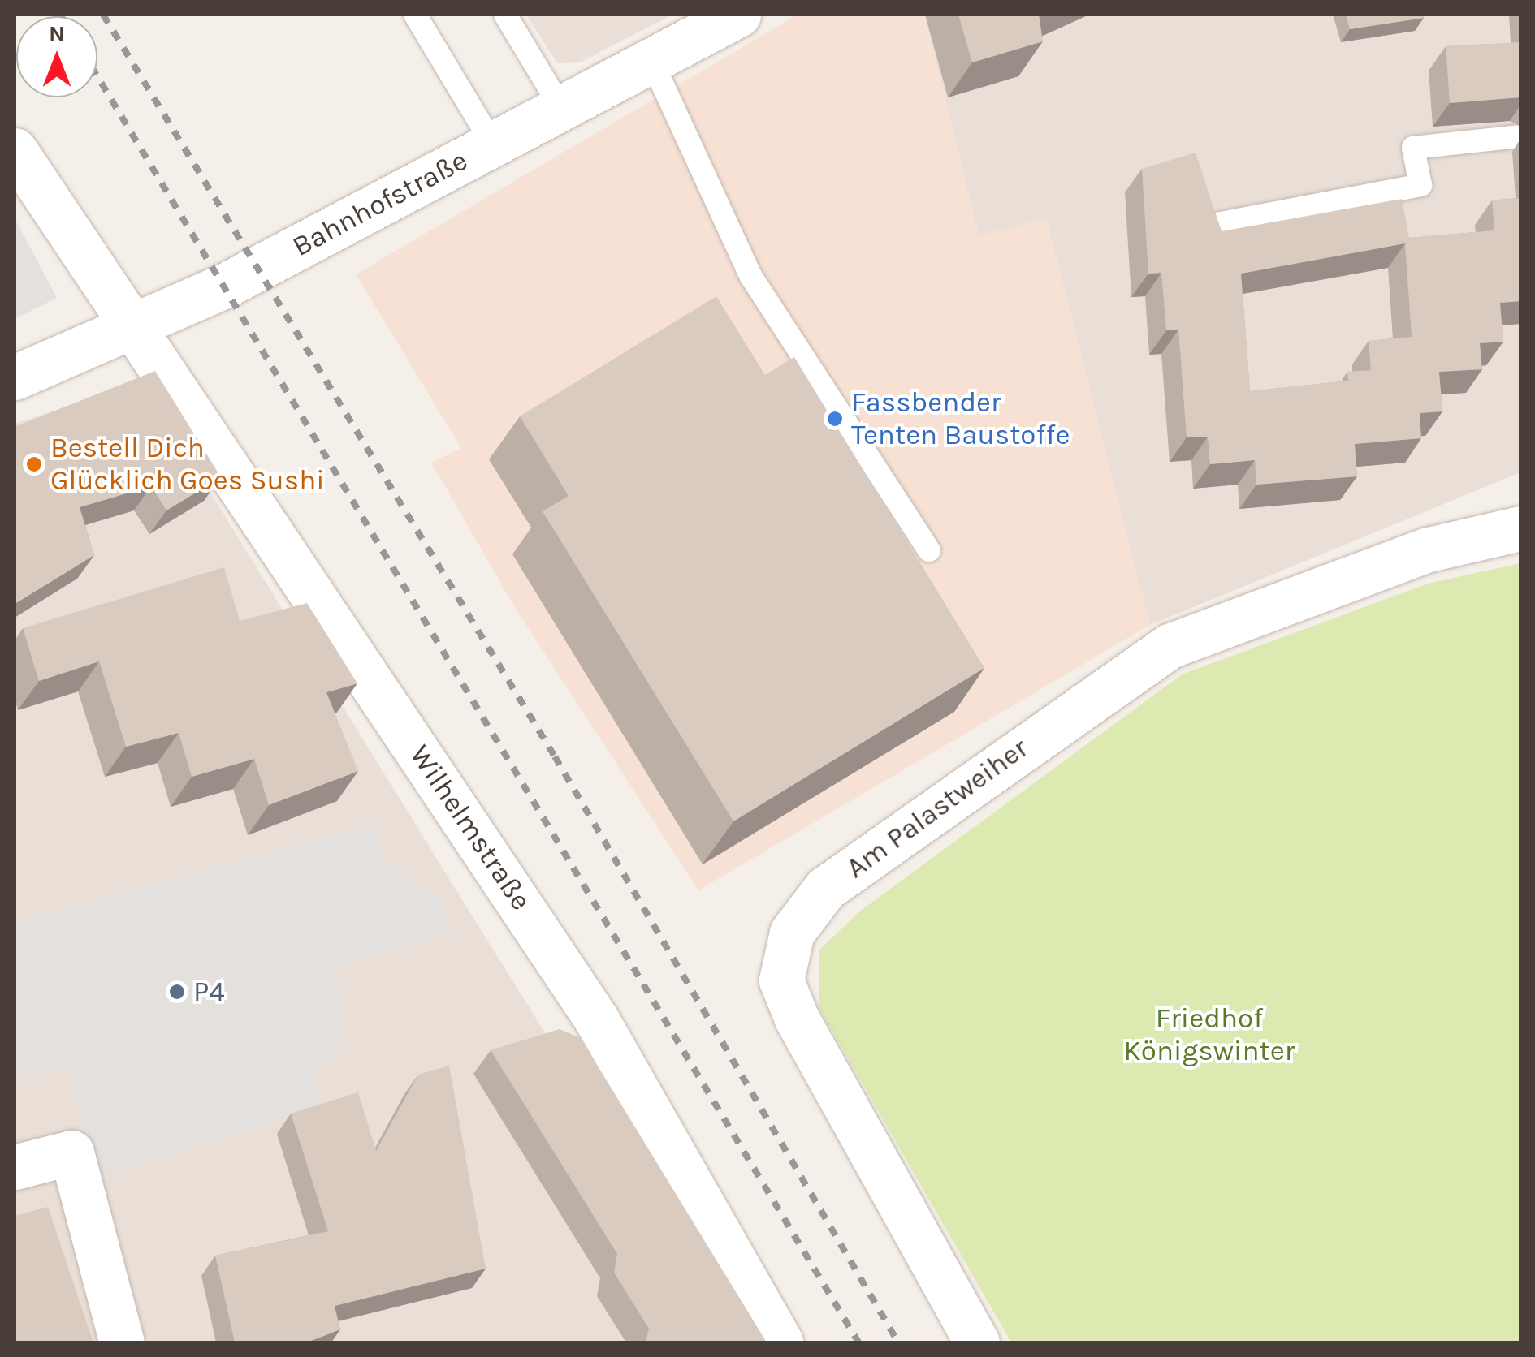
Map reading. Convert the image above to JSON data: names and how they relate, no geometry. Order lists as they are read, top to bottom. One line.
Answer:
{"streets":{"street":["Bahnhofstraße","Am Palastweiher","Wilhelmstraße"]},"crossings":[["Bahnhofstraße","Wilhelmstraße"]],"parks":["Friedhof Königswinter"],"places":["Fassbender Tenten Baustoffe","Bestell Dich Glücklich Goes Sushi","P4"],"north":"top"}
